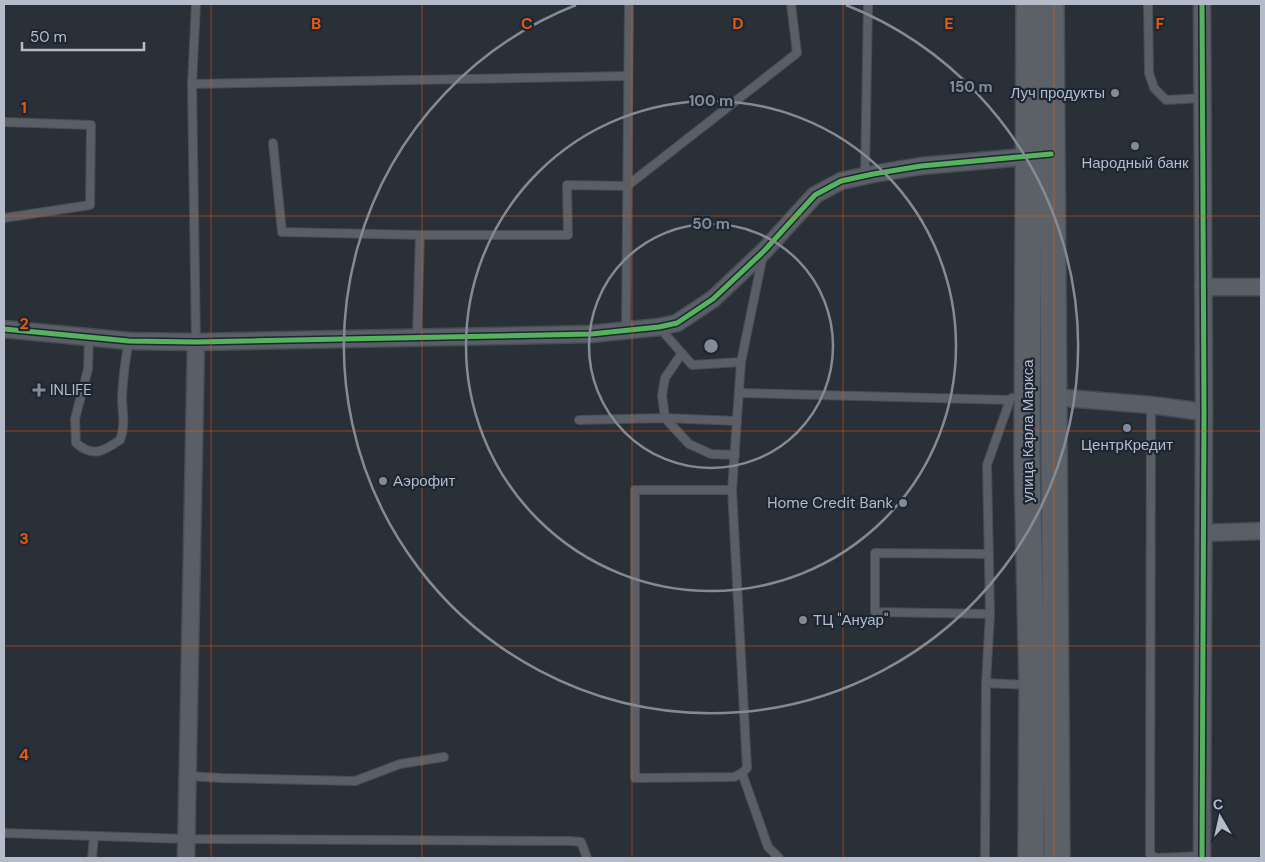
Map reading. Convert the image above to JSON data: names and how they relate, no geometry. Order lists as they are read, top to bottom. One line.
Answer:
{"streets":{"main road":["улица Карла Маркса"]},"places":{"other":["Луч продукты","Народный банк","ЦентрКредит","Аэрофит","Home Credit Bank","ТЦ \"Ануар\""],"health":["INLIFE"]},"scale_bar":"50 m","north":"top","grid":{"columns":["B","C","D","E","F"],"rows":["1","2","3","4"]},"rings":["150 m","100 m","50 m"]}
